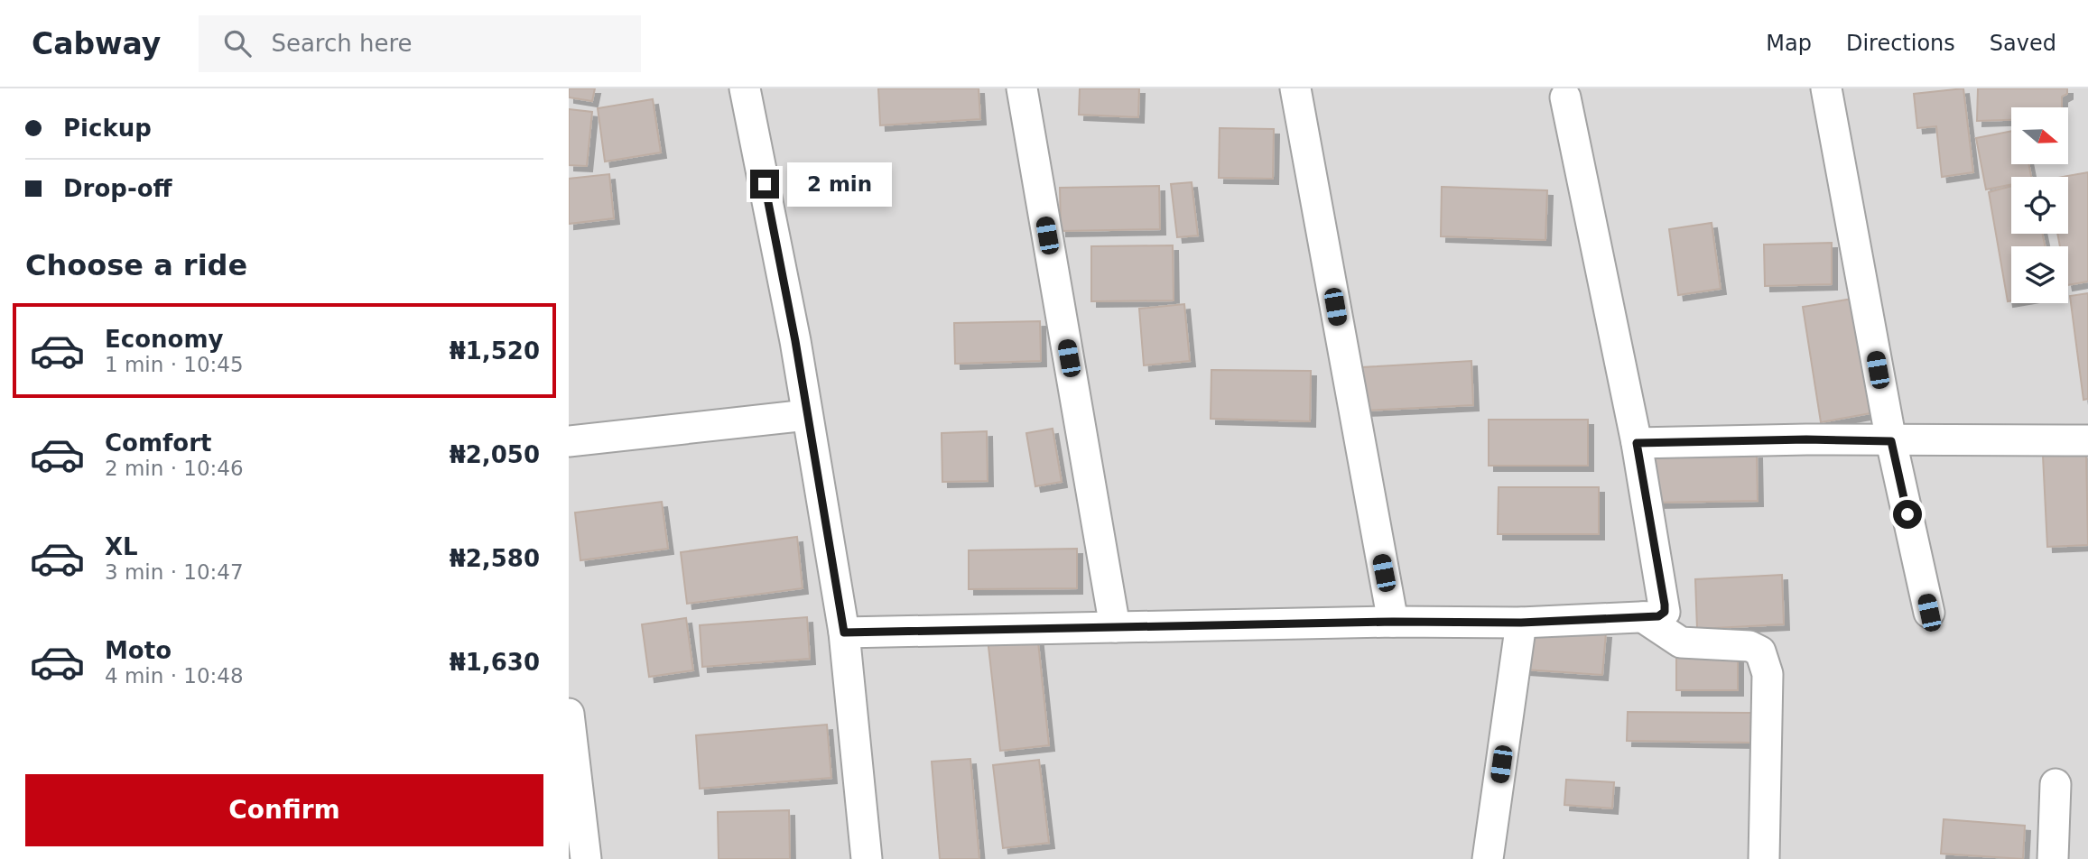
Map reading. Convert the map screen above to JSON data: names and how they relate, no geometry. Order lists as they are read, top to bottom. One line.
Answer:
{"north":"right","page":{"header":"Cabway","search":"Search here","nav":["Map","Directions","Saved"],"banner":["Pickup","Drop-off"],"bubble":"2 min","heading":"Choose a ride","list":[{"name":"Economy","note":"1 min · 10:45","value":"₦1,520"},{"name":"Comfort","note":"2 min · 10:46","value":"₦2,050"},{"name":"XL","note":"3 min · 10:47","value":"₦2,580"},{"name":"Moto","note":"4 min · 10:48","value":"₦1,630"}],"buttons":"Confirm"}}
